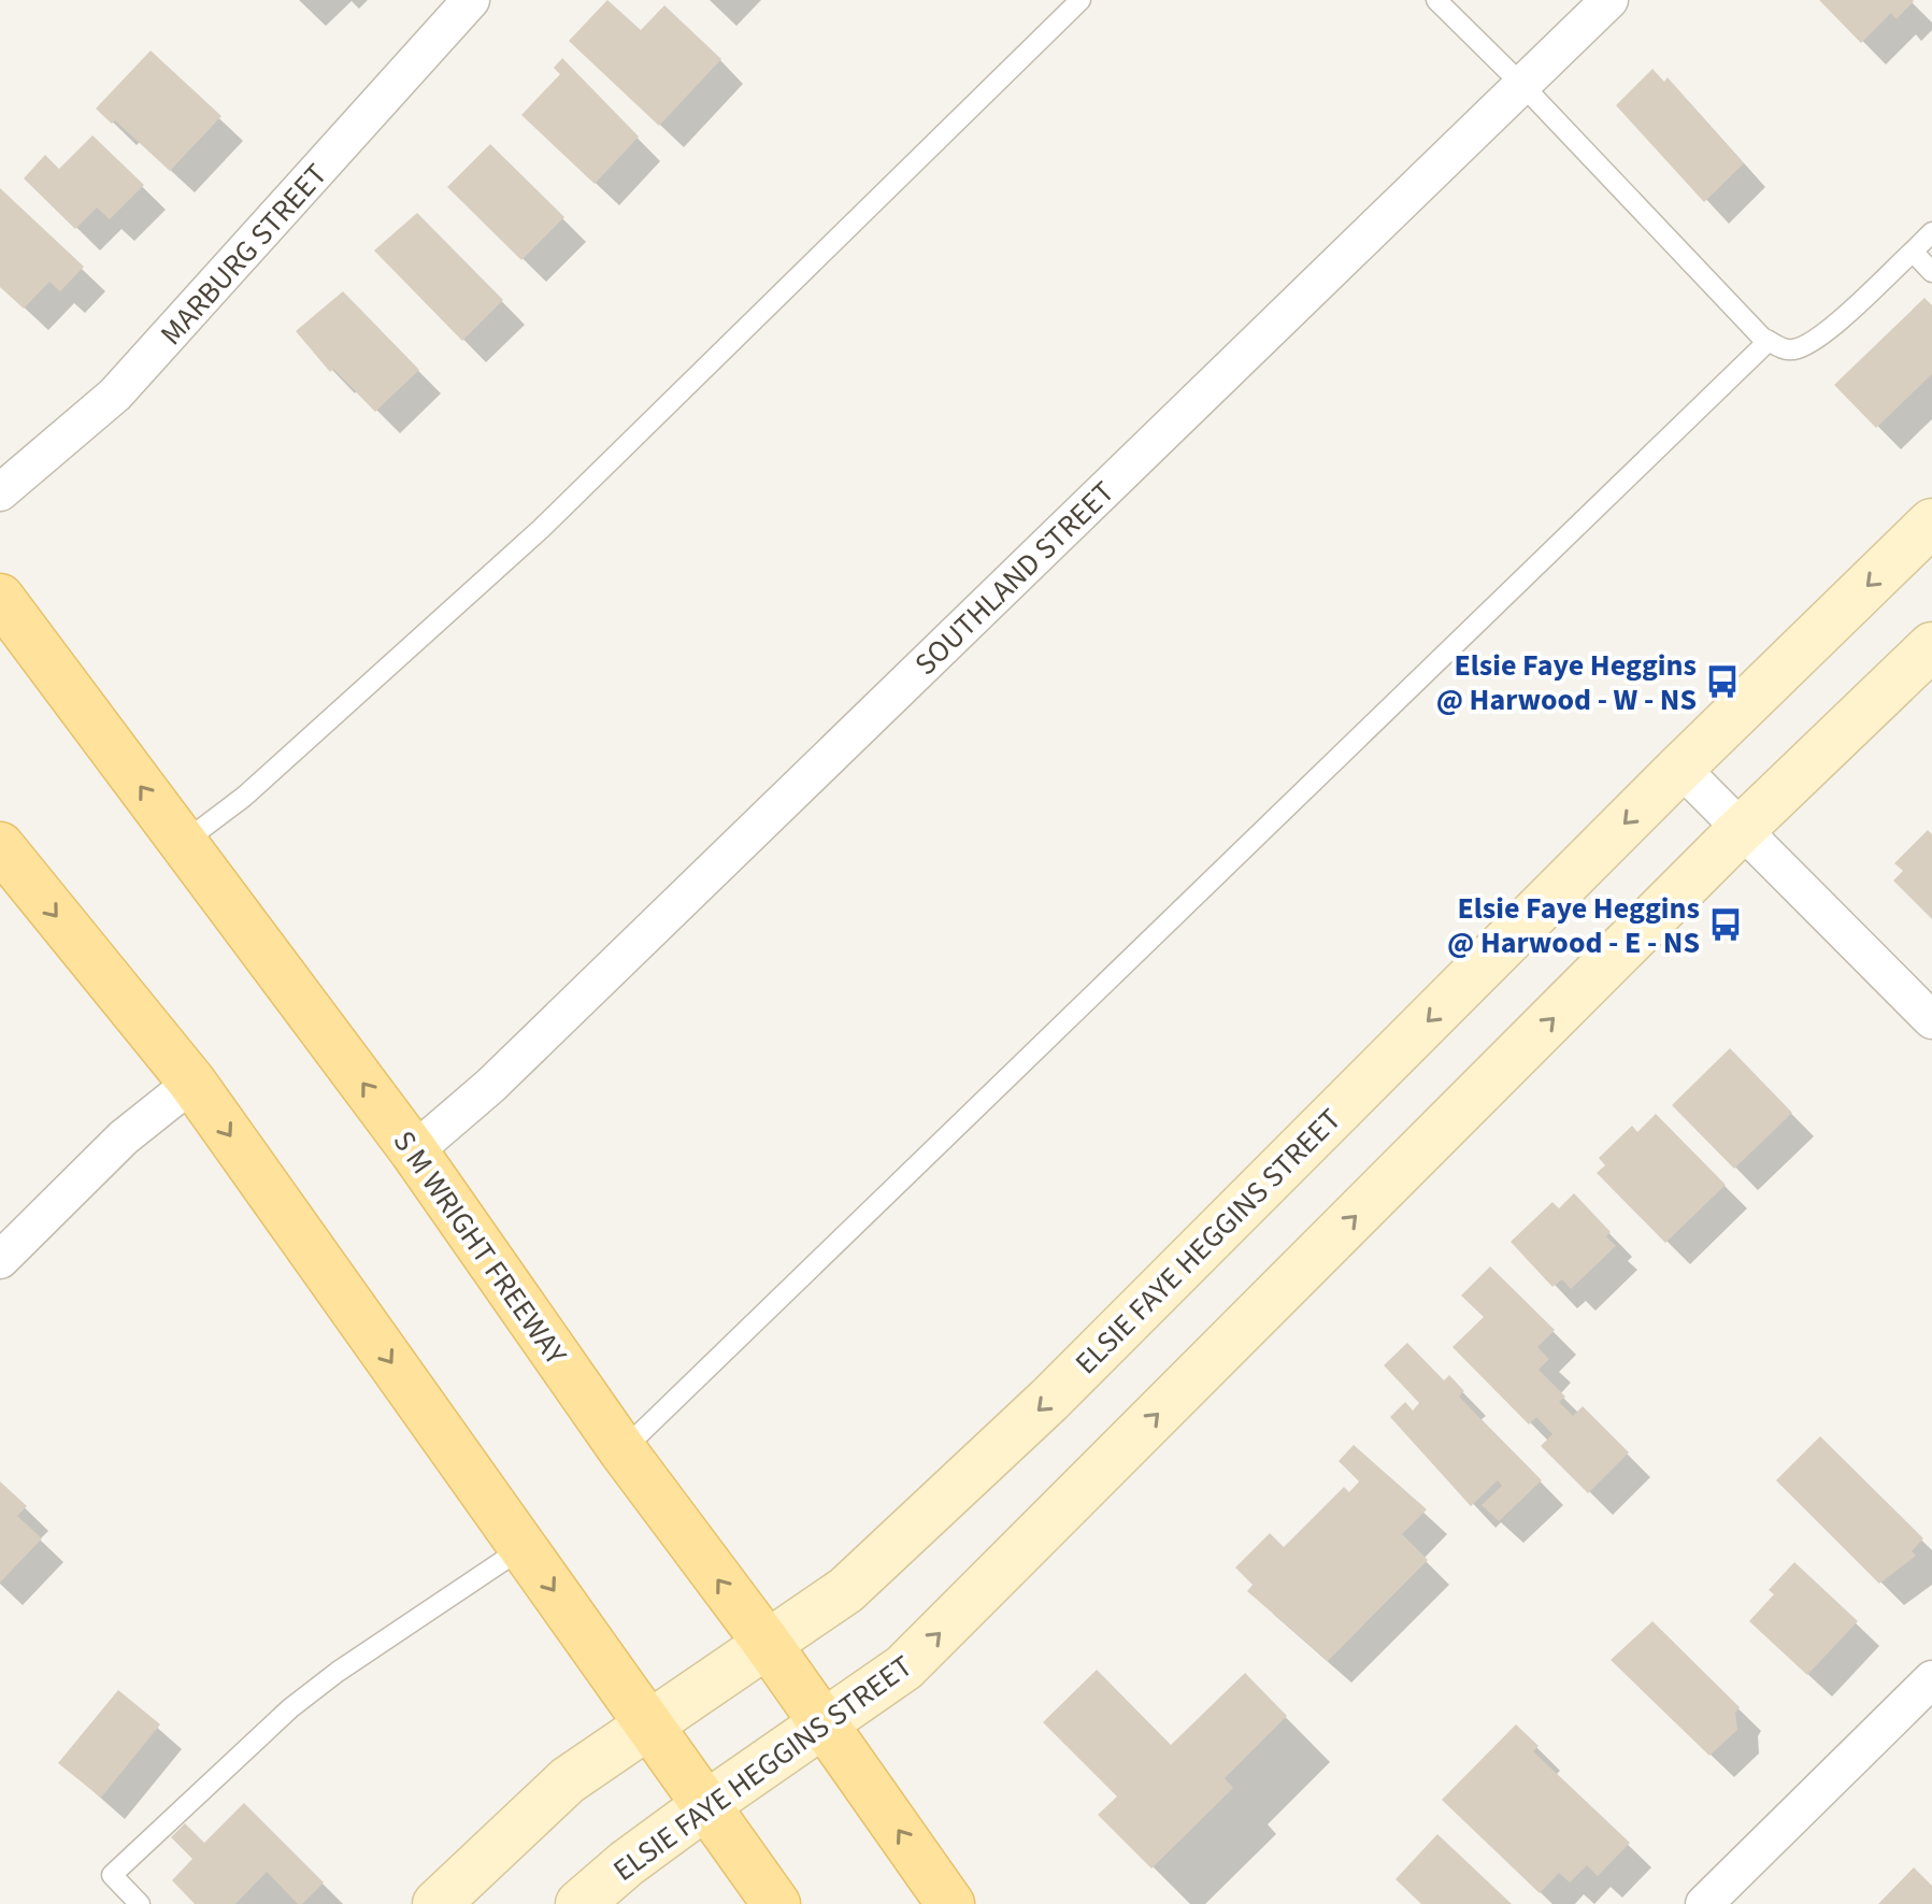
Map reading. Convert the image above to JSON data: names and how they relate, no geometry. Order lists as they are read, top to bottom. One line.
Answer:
{"streets":{"main road":["ELSIE FAYE HEGGINS STREET","S M WRIGHT FREEWAY"],"street":["MARBURG STREET","SOUTHLAND STREET"]},"crossings":[["SOUTHLAND STREET","S M WRIGHT FREEWAY"],["ELSIE FAYE HEGGINS STREET","S M WRIGHT FREEWAY"]],"places":{"bus stop":["Elsie Faye Heggins @ Harwood - W - NS","Elsie Faye Heggins @ Harwood - E - NS"]}}
